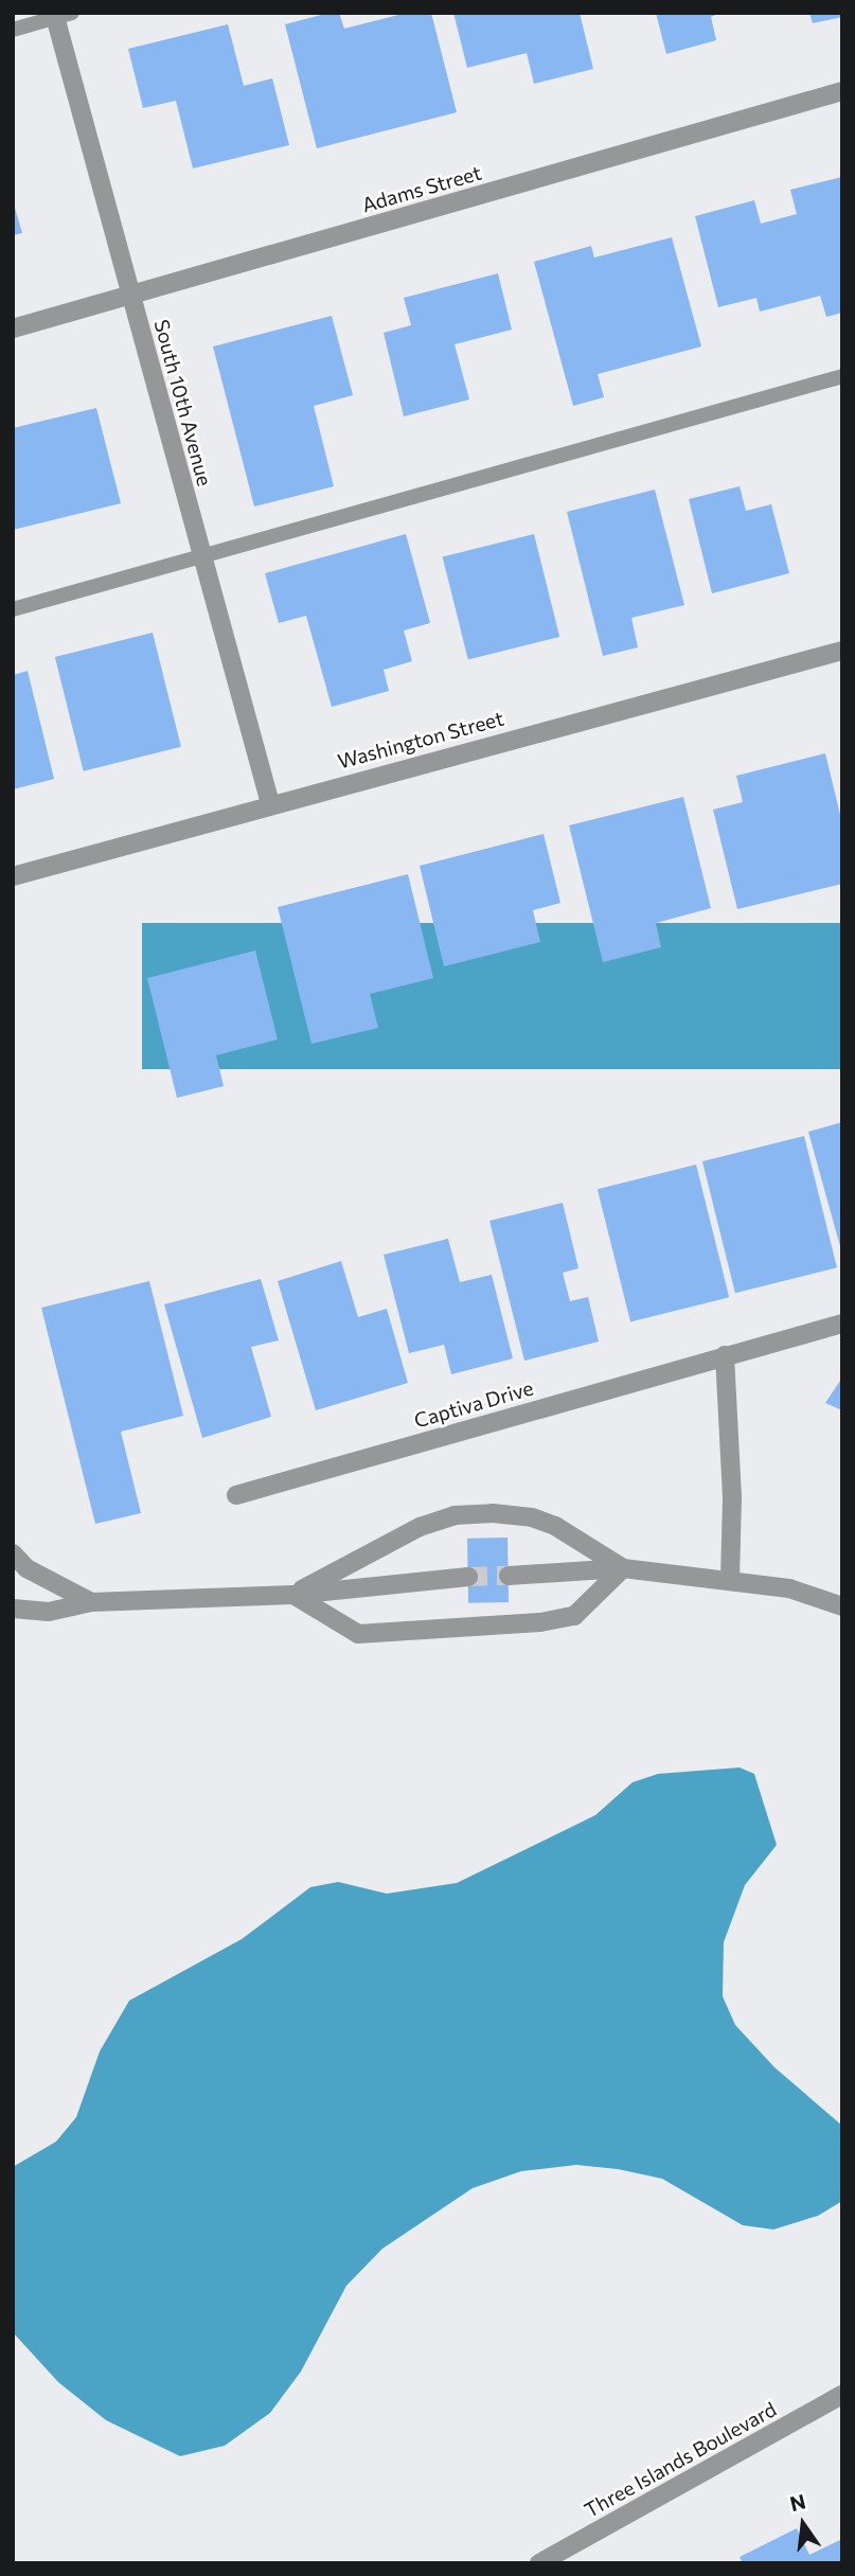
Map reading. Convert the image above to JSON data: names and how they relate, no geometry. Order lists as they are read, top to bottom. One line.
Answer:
{"streets":{"street":["Adams Street","South 10th Avenue","Washington Street","Captiva Drive","Three Islands Boulevard"]},"crossings":[["Adams Street","South 10th Avenue"],["South 10th Avenue","Washington Street"]],"north":"top"}
